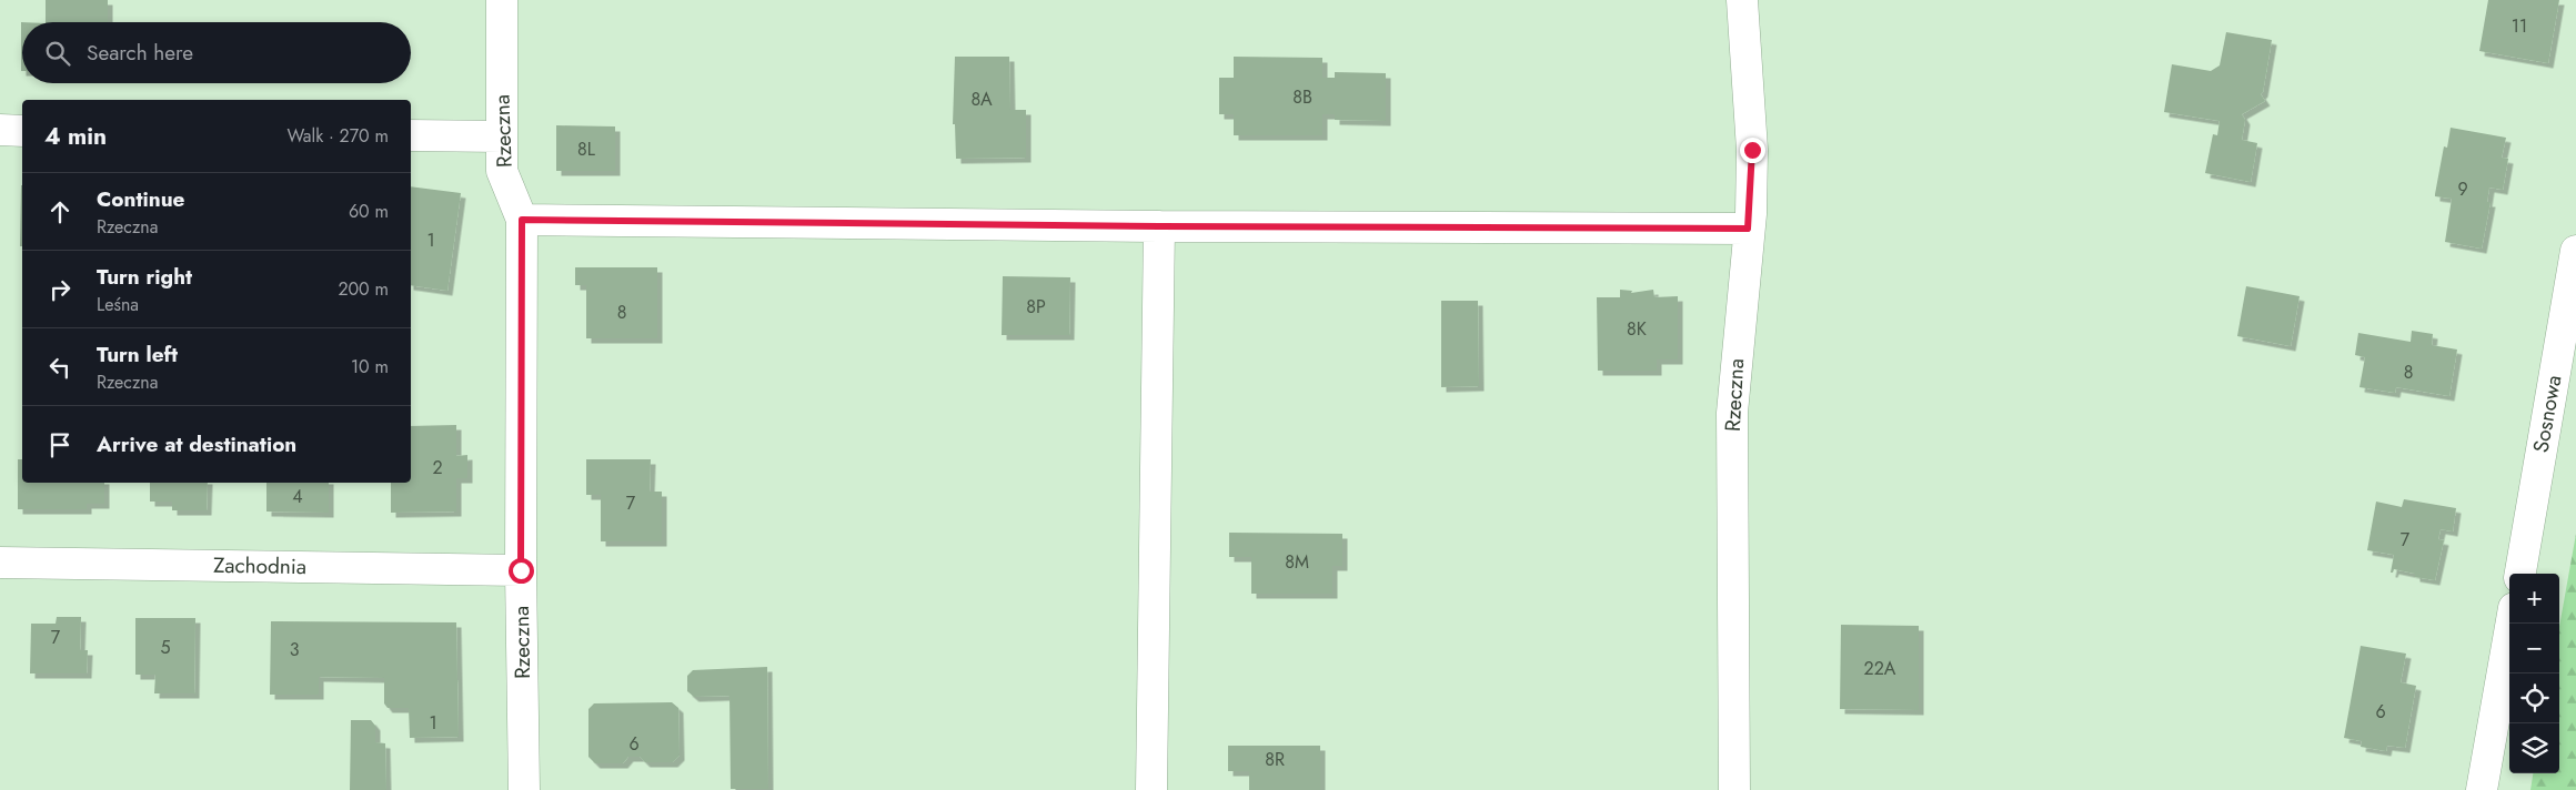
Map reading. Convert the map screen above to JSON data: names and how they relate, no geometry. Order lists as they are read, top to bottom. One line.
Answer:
{"streets":{"street":["Rzeczna","Sosnowa","Zachodnia"]},"crossings":[["Rzeczna","Zachodnia"]],"house_numbers":["11","8B","8A","8L","9","1","8P","8","8K","8","2","4","7","7","8M","7","5","3","22A","6","1","6","8R"],"page":{"search":"Search here","heading":["4 min","Walk · 270 m"],"list":[["Continue","Rzeczna","60 m"],["Turn right","Leśna","200 m"],["Turn left","Rzeczna","10 m"],"Arrive at destination"],"map_buttons":["+","−"]}}
